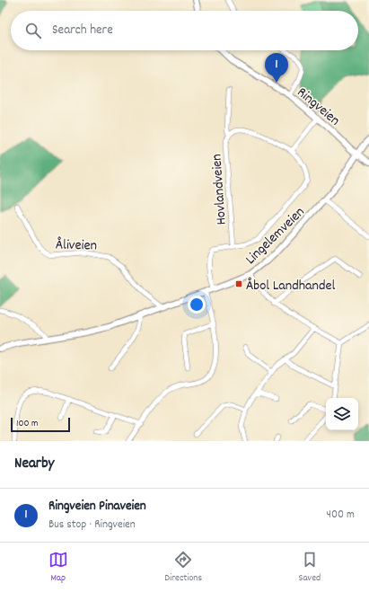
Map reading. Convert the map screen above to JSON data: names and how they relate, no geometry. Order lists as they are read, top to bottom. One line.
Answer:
{"streets":{"main road":["Ringveien","Lingelemveien"],"street":["Hovlandveien","Åliveien"]},"crossings":[["Ringveien","Lingelemveien"],["Hovlandveien","Lingelemveien"],["Lingelemveien","Åliveien"]],"places":{"transit":["Åbol Landhandel"]},"scale_bar":"100 m","page":{"search":"Search here","pins":"1","scale":"100 m","heading":"Nearby","list":[{"mark":"1","name":"Ringveien Pinaveien","note":"Bus stop · Ringveien","value":"400 m"}],"nav":["Map","Directions","Saved"]}}
